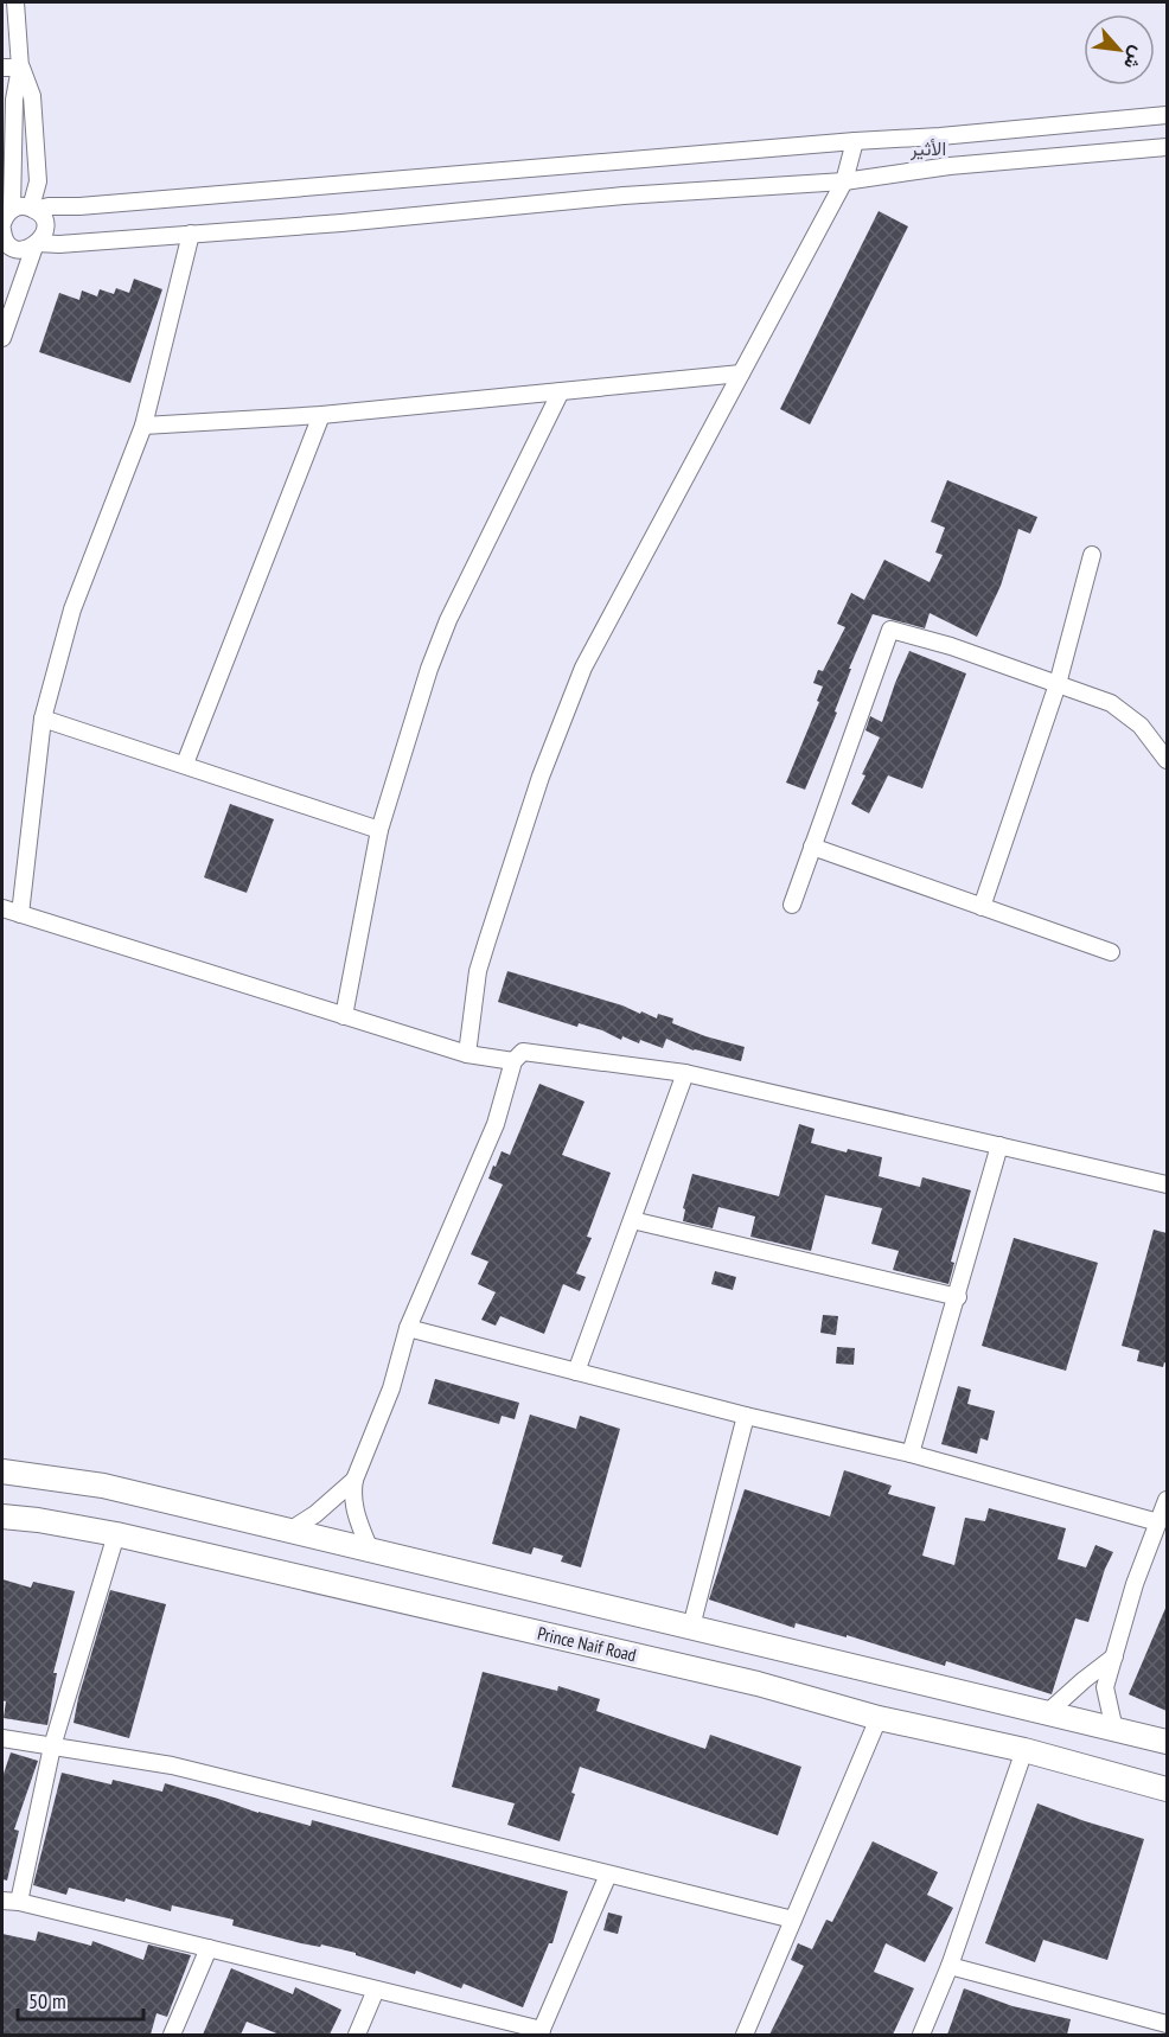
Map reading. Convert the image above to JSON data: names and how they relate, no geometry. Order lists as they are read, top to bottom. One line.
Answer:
{"streets":{"main road":["Prince Naif Road"]},"districts":["الأثير"],"scale_bar":"50 m","north":"bottom right"}
